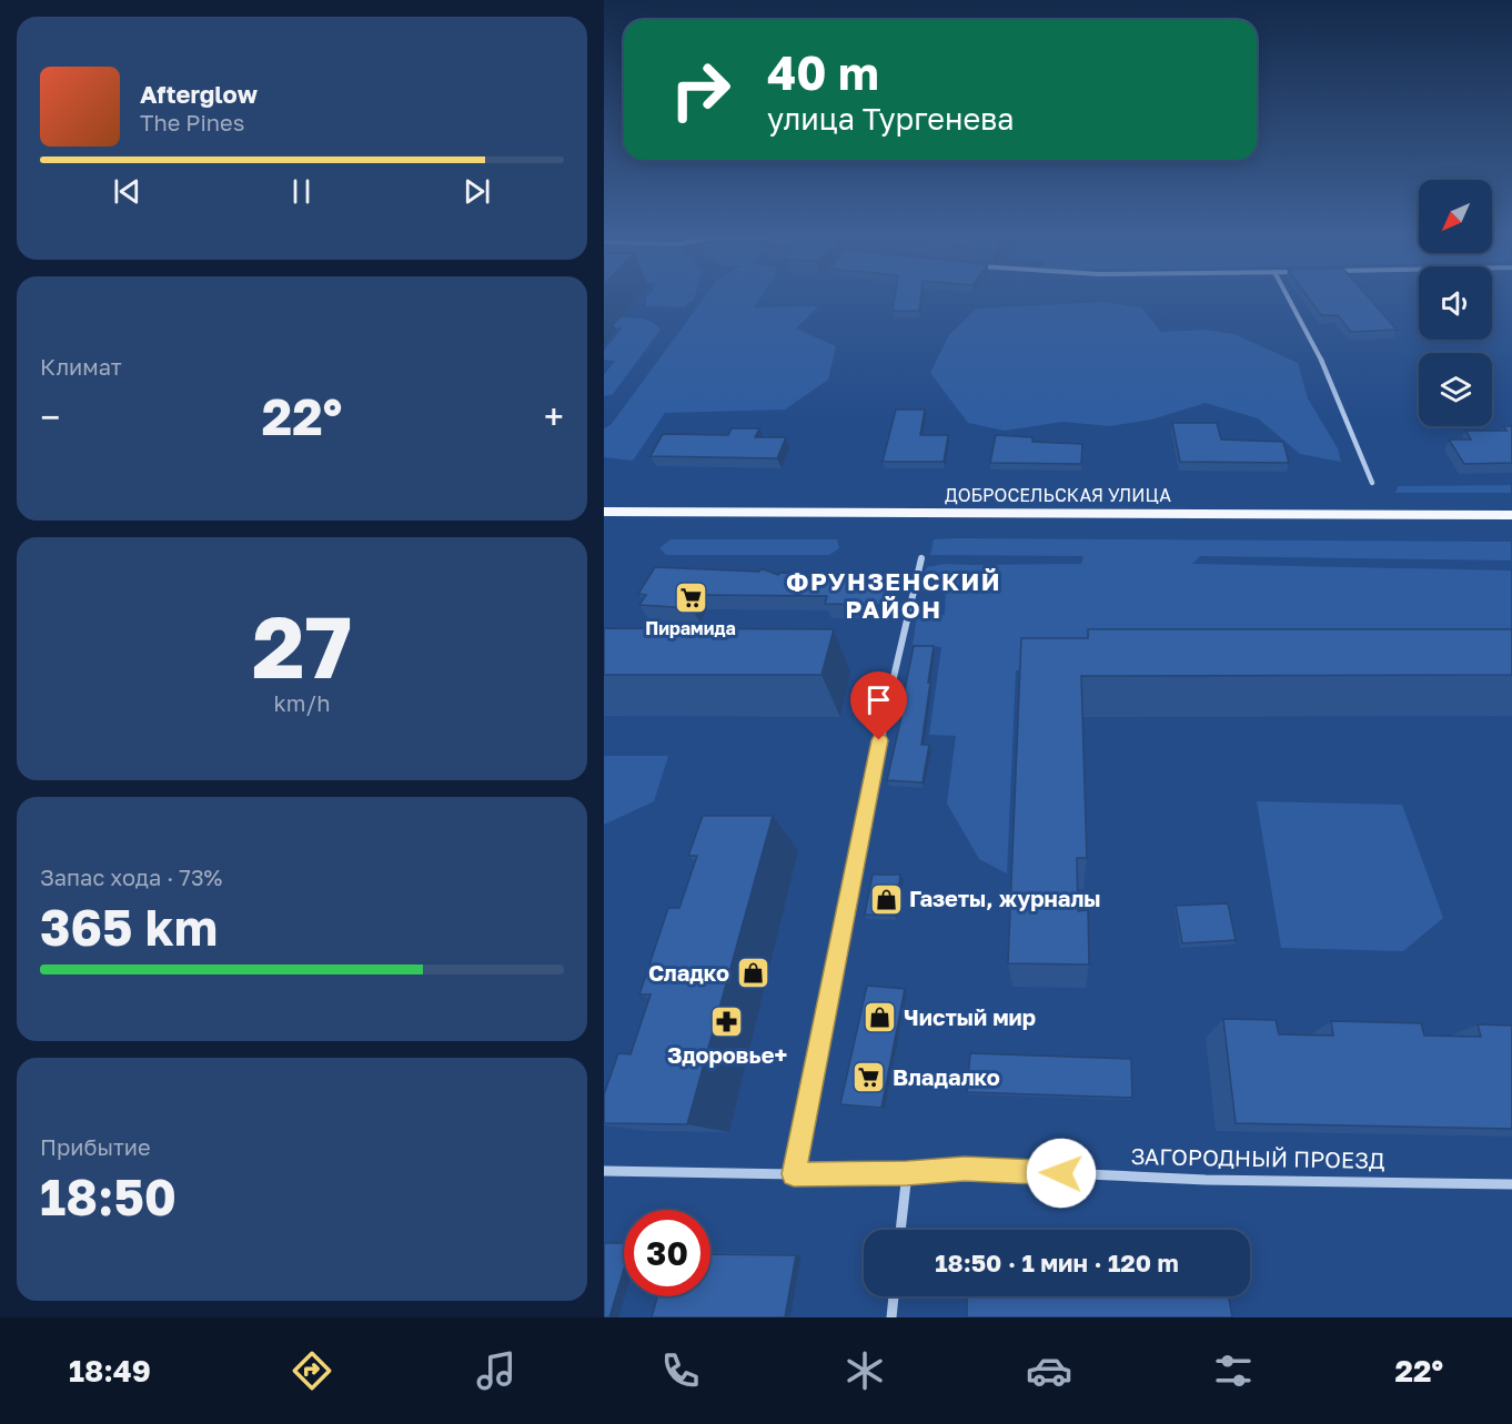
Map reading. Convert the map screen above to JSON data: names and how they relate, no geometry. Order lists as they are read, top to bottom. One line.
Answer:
{"streets":{"main road":["ДОБРОСЕЛЬСКАЯ УЛИЦА"],"street":["ЗАГОРОДНЫЙ ПРОЕЗД"]},"districts":["ФРУНЗЕНСКИЙ РАЙОН"],"places":{"supermarket":["Пирамида","Владалко"],"shop":["Газеты, журналы","Сладко","Чистый мир"],"pharmacy":["Здоровье+"]},"north":"bottom left","page":{"turn":["40 m","улица Тургенева"],"song":["Afterglow","The Pines"],"tile":["Климат",["27","km/h"],["Запас хода · 73%","365 km"],["Прибытие","18:50"]],"heat":["−","22°","+"],"limit":"30","trip":"18:50 · 1 мин · 120 m","tabs":["18:49","22°"]}}
